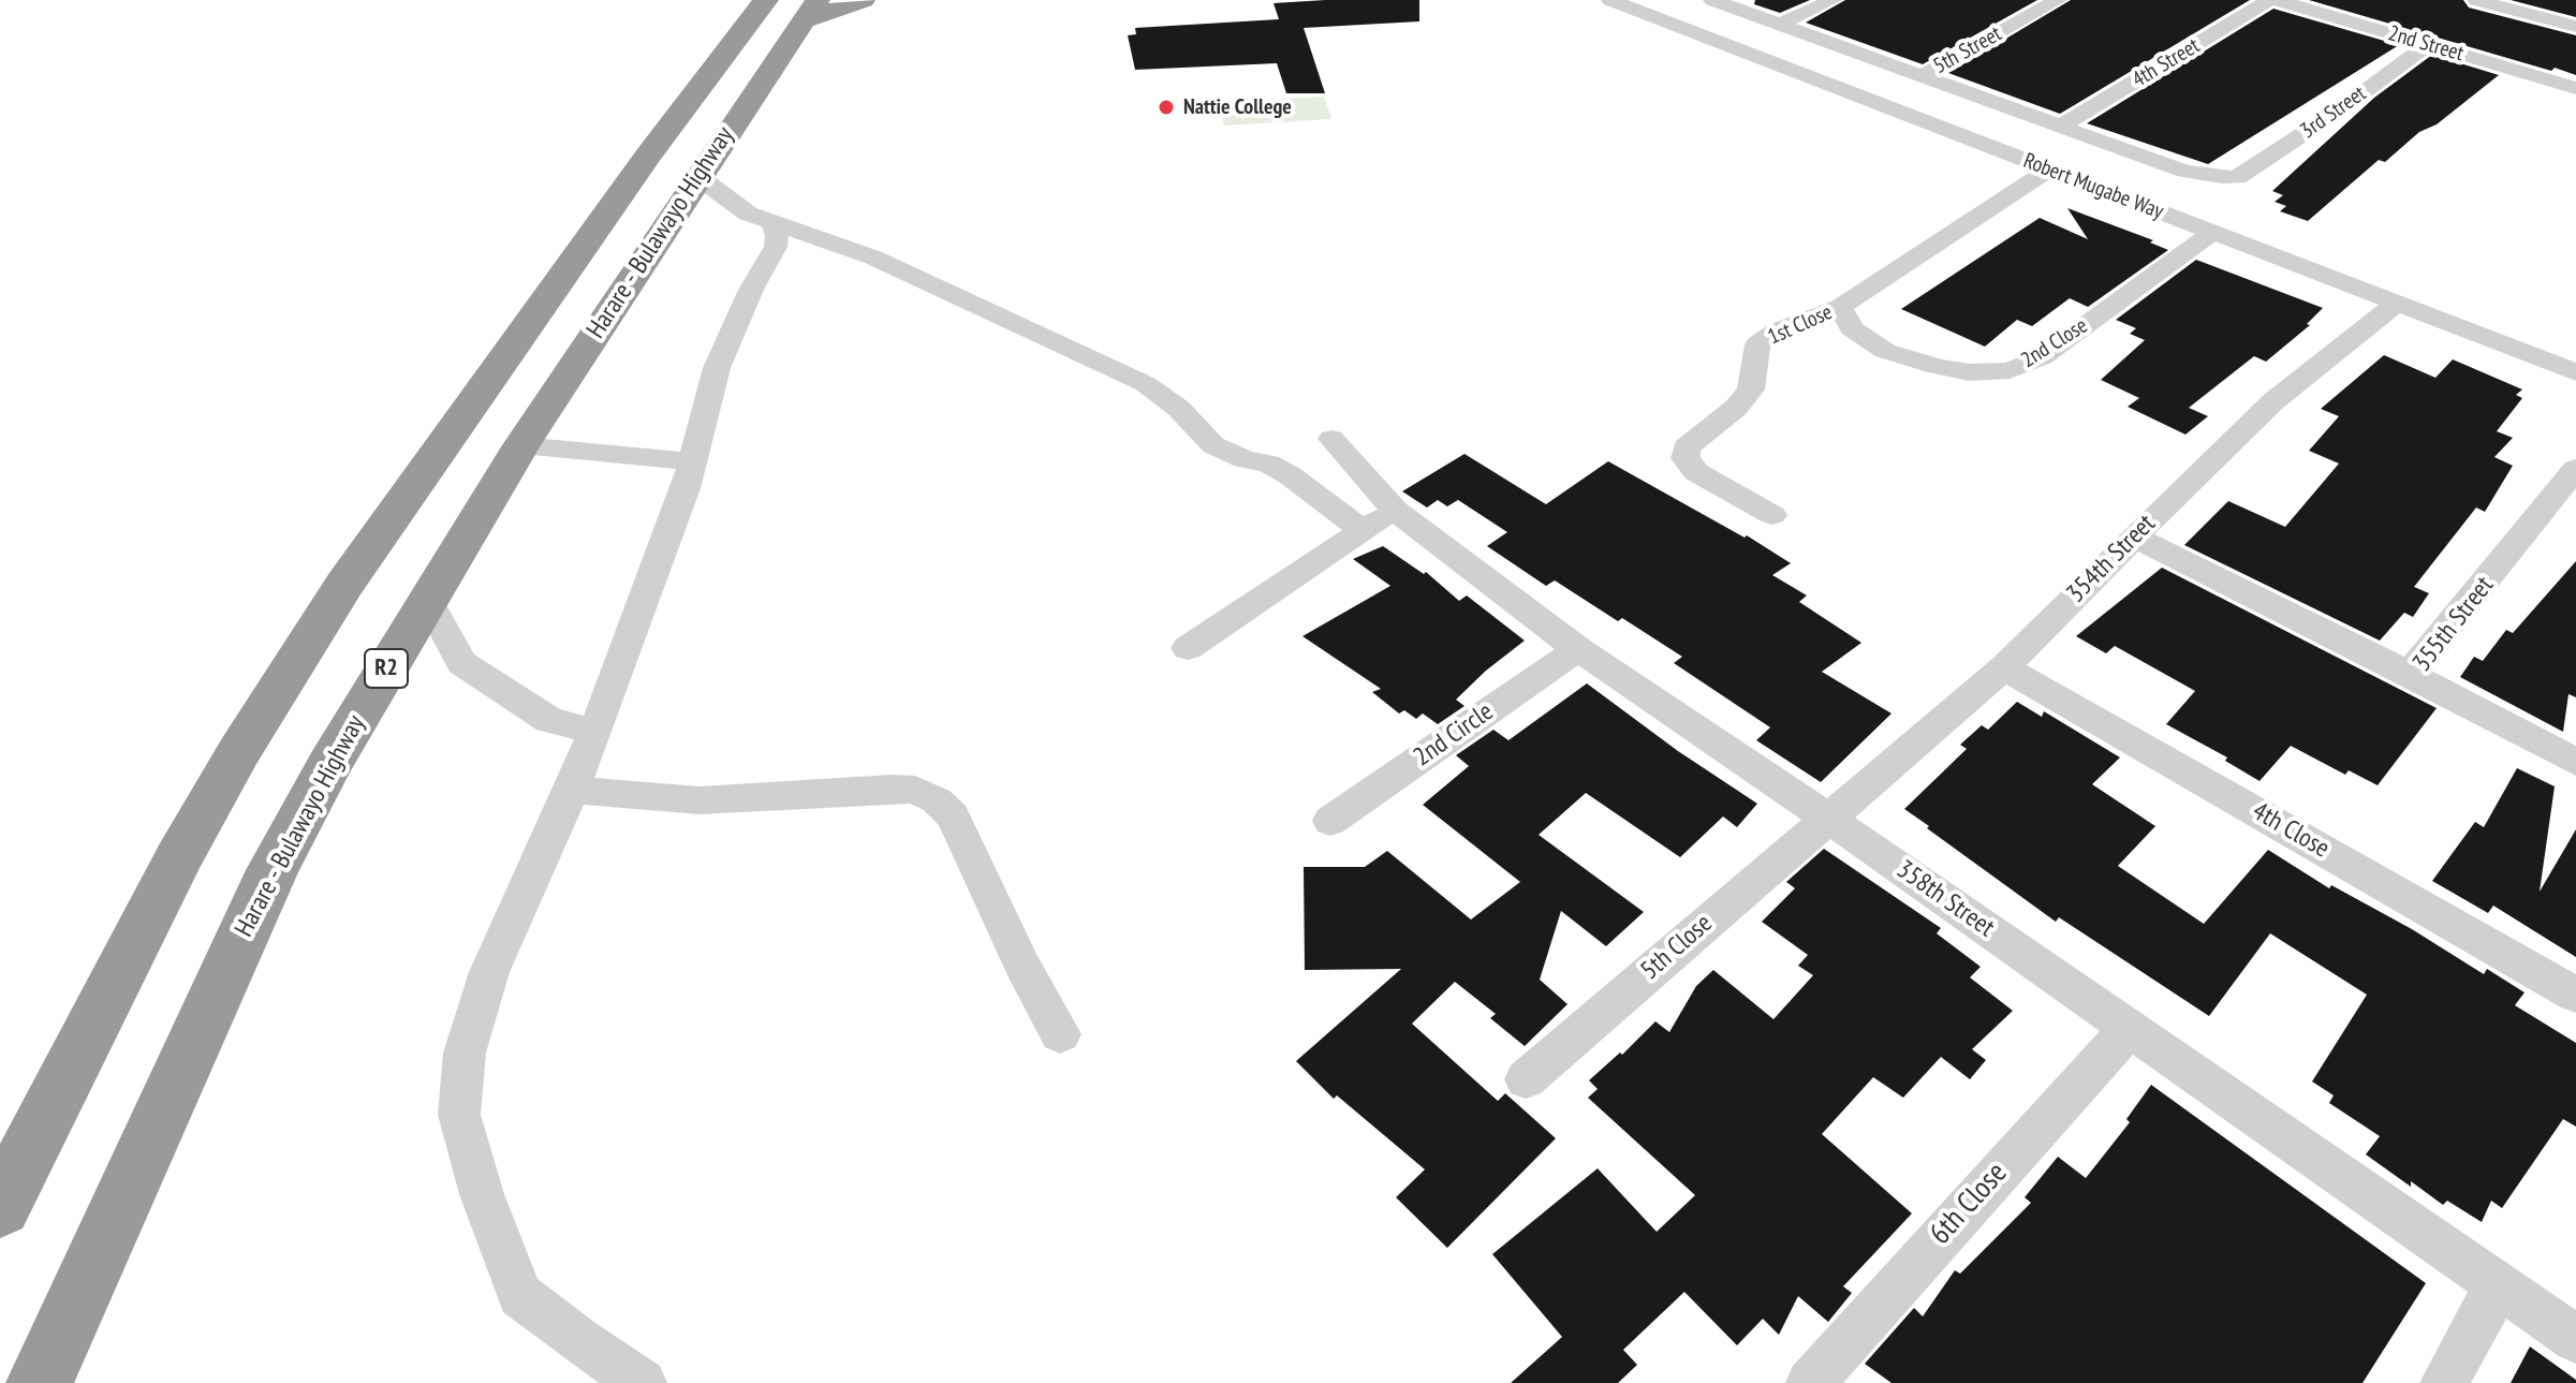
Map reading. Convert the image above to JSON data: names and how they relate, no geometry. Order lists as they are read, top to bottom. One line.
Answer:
{"streets":{"highway":["Harare - Bulawayo Highway","R2"],"street":["2nd Street","5th Street","4th Street","3rd Street","Robert Mugabe Way","1st Close","2nd Close","354th Street","355th Street","2nd Circle","4th Close","358th Street","5th Close","6th Close"]},"crossings":[["2nd Street","3rd Street"],["4th Street","3rd Street"],["Robert Mugabe Way","1st Close"],["Robert Mugabe Way","2nd Close"],["Robert Mugabe Way","354th Street"],["1st Close","2nd Close"],["354th Street","4th Close"],["354th Street","358th Street"],["354th Street","5th Close"],["2nd Circle","358th Street"],["358th Street","5th Close"],["358th Street","6th Close"]],"places":["Nattie College"]}
